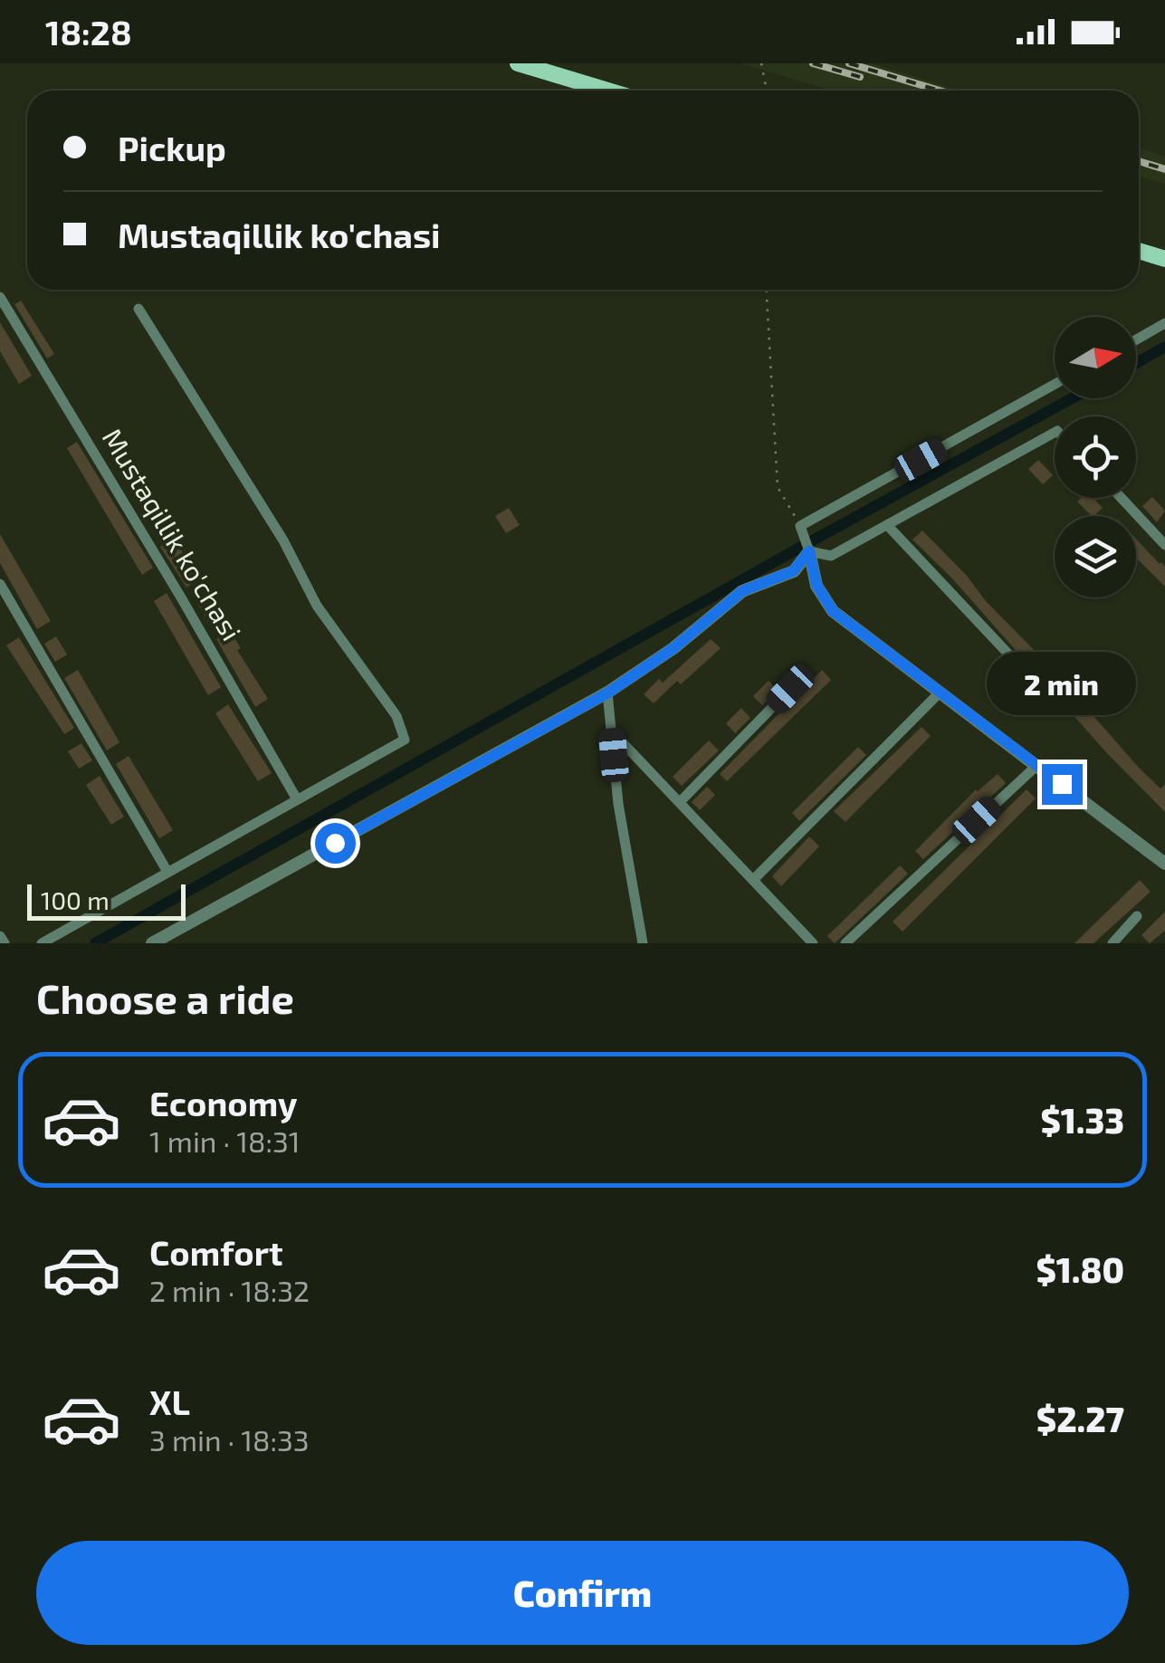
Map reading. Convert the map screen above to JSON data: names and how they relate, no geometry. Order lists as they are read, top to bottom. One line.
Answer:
{"streets":{"street":["Mustaqillik ko'chasi"]},"scale_bar":"100 m","north":"right","page":{"status":"18:28","banner":["Pickup","Mustaqillik ko'chasi"],"bubble":"2 min","scale":"100 m","heading":"Choose a ride","list":[{"name":"Economy","note":"1 min · 18:31","value":"$1.33"},{"name":"Comfort","note":"2 min · 18:32","value":"$1.80"},{"name":"XL","note":"3 min · 18:33","value":"$2.27"}],"buttons":"Confirm"}}
